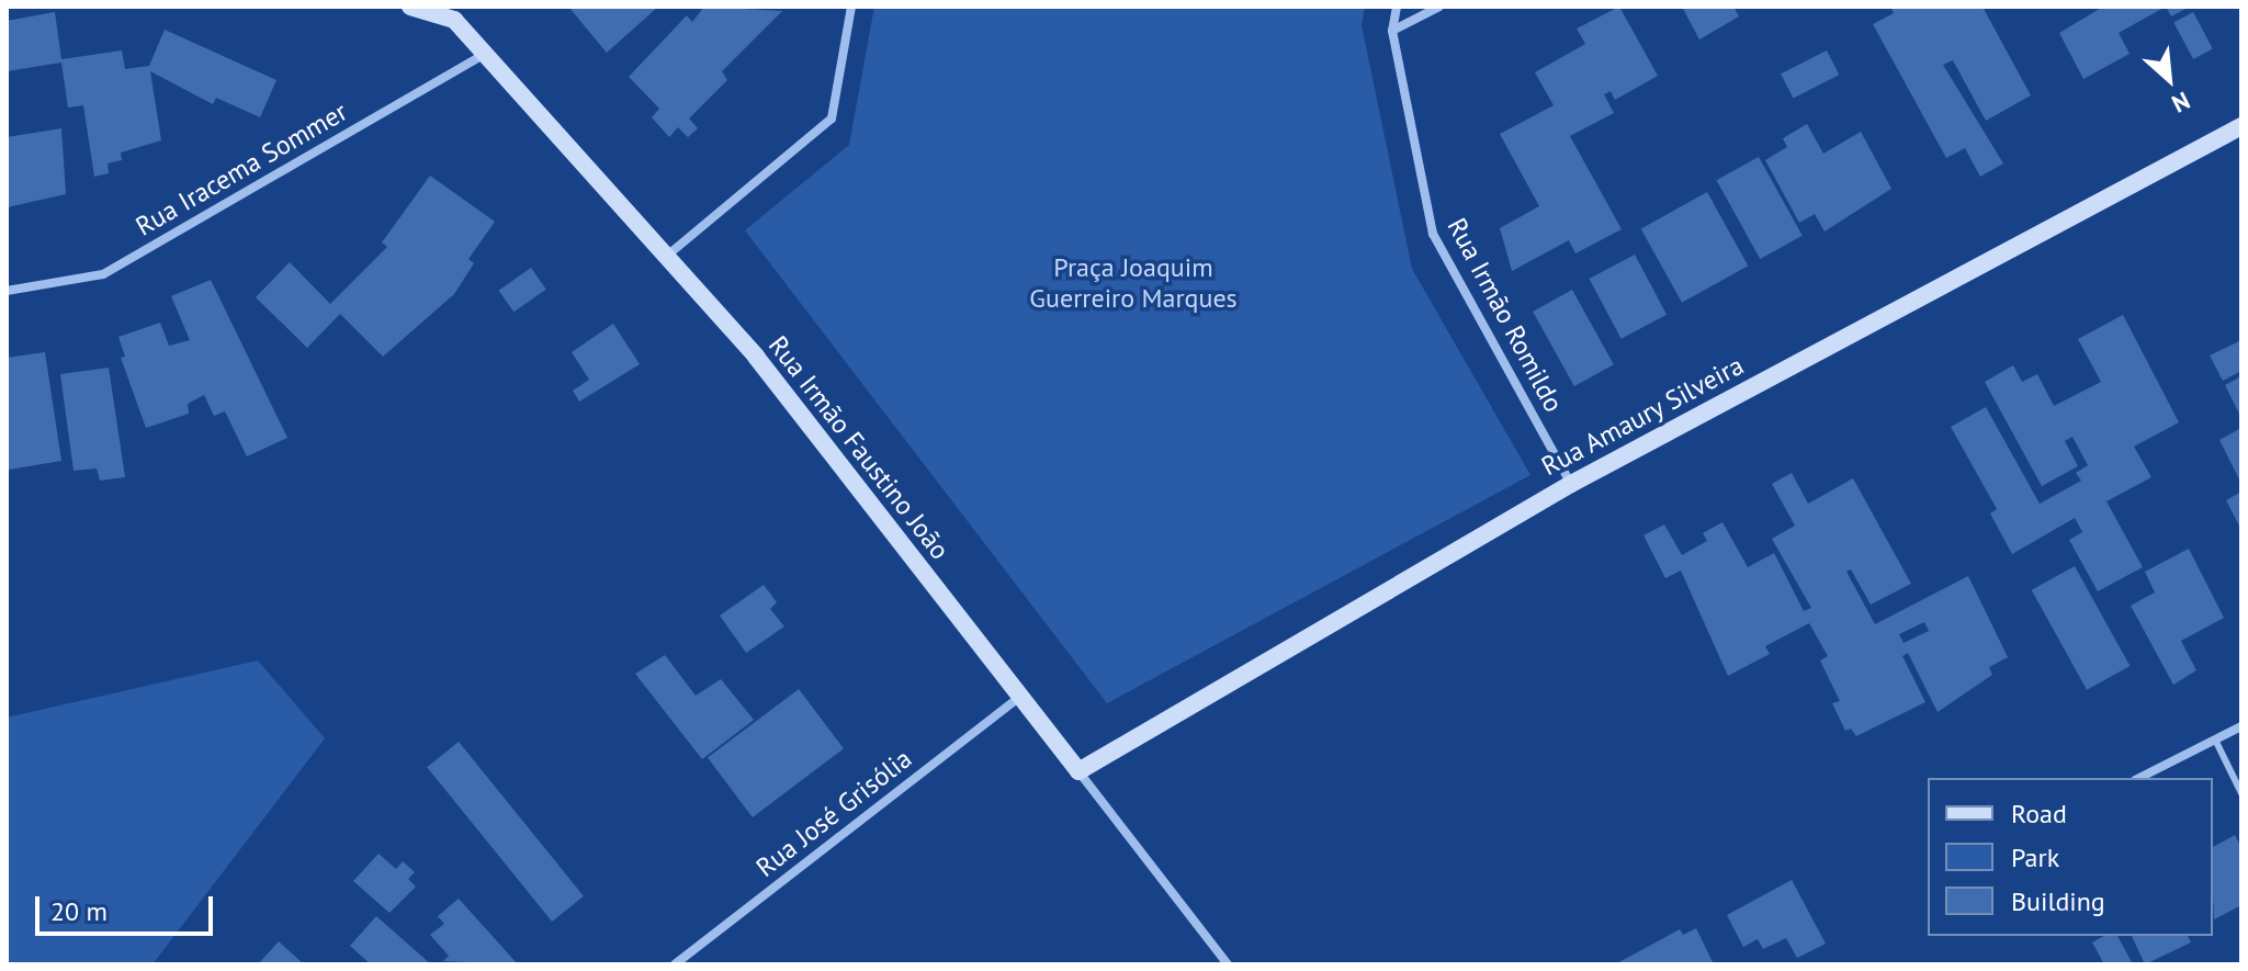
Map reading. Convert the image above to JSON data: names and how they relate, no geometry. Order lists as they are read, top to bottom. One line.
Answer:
{"streets":{"street":["Rua Iracema Sommer","Rua Irmão Romildo","Rua Amaury Silveira","Rua Irmão Faustino João","Rua José Grisólia"]},"crossings":[["Rua Iracema Sommer","Rua Irmão Faustino João"],["Rua Irmão Romildo","Rua Amaury Silveira"],["Rua Amaury Silveira","Rua Irmão Faustino João"],["Rua Irmão Faustino João","Rua José Grisólia"]],"parks":["Praça Joaquim Guerreiro Marques"],"legend":["Road","Park","Building"],"scale_bar":"20 m","north":"bottom right"}
